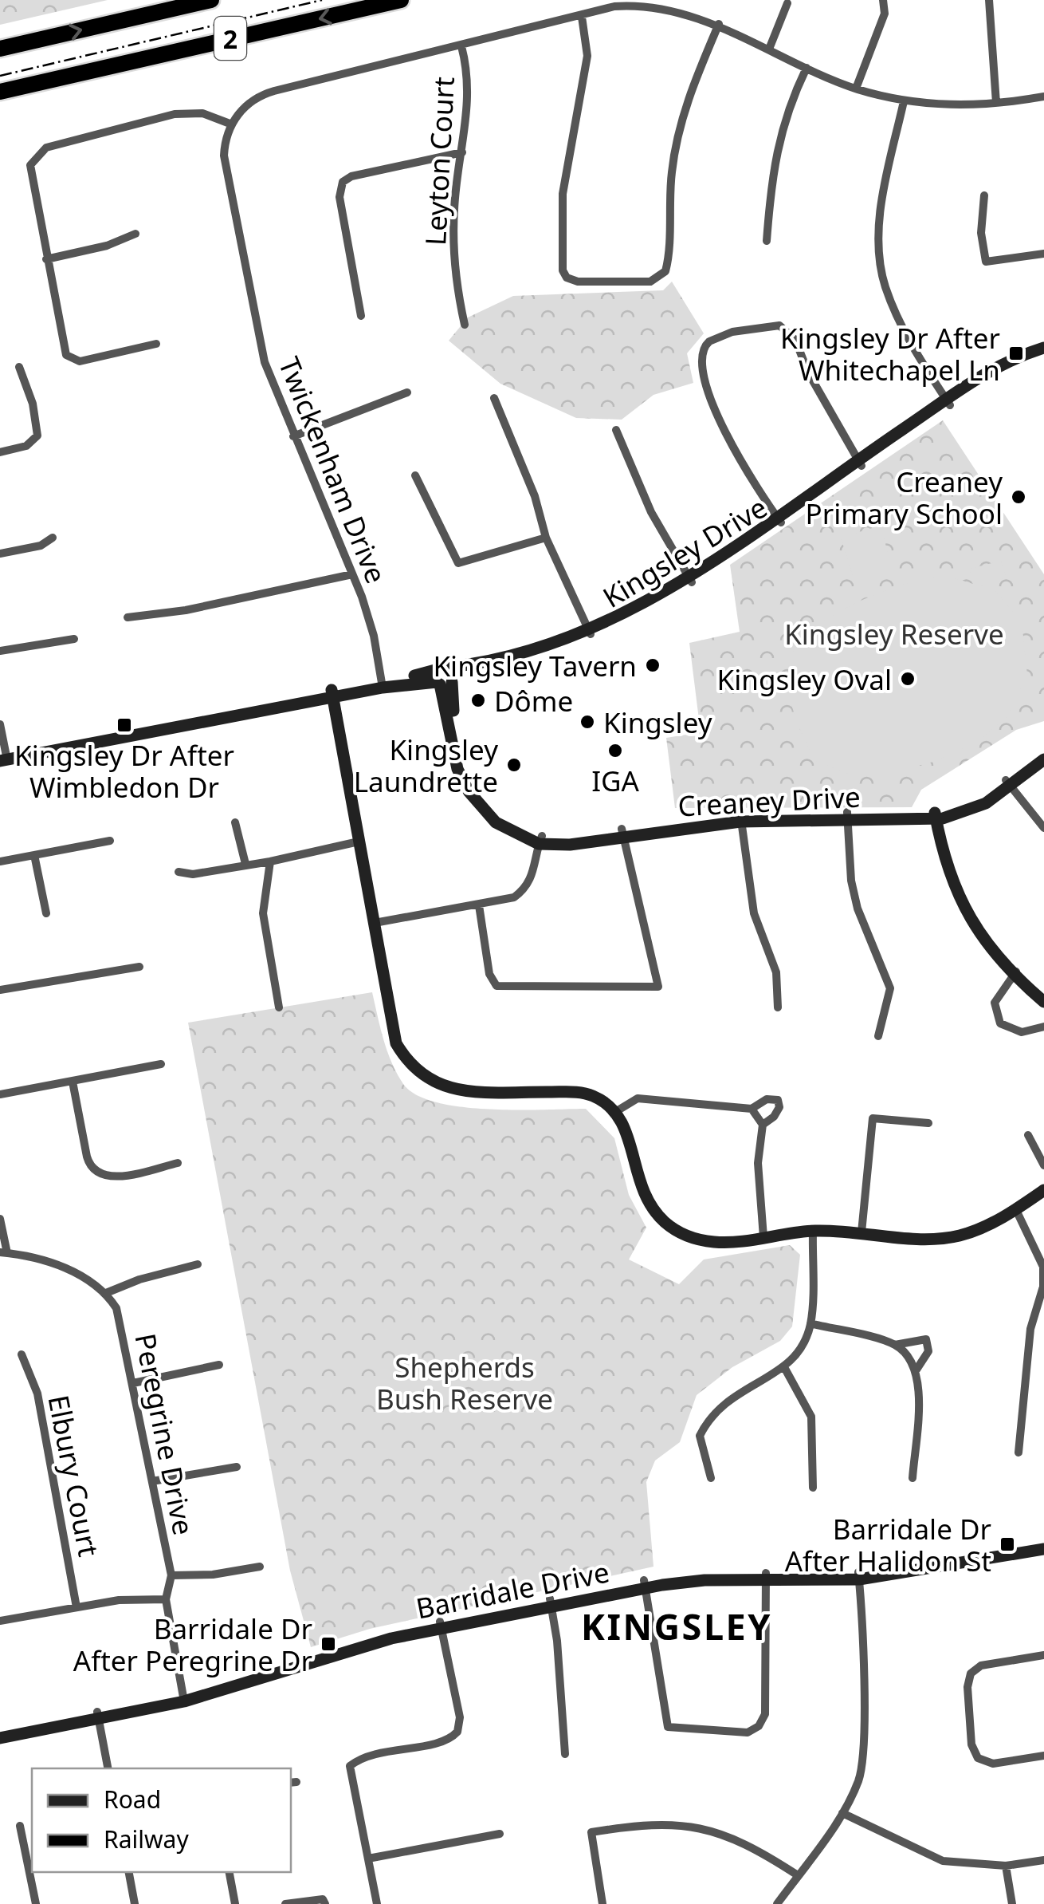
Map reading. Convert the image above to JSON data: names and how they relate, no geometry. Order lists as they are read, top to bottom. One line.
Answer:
{"streets":{"highway":["2"],"street":["Leyton Court","Twickenham Drive","Kingsley Drive","Creaney Drive","Peregrine Drive","Elbury Court","Barridale Drive"]},"crossings":[["Twickenham Drive","Kingsley Drive"],["Kingsley Drive","Creaney Drive"],["Peregrine Drive","Barridale Drive"]],"districts":["KINGSLEY"],"parks":["Kingsley Reserve","Shepherds Bush Reserve"],"places":{"transit":["Kingsley Dr After Whitechapel Ln","Kingsley Dr After Wimbledon Dr","Barridale Dr After Halidon St","Barridale Dr After Peregrine Dr"],"other":["Creaney Primary School","Kingsley Tavern","Kingsley Oval","Dôme","Kingsley","IGA","Kingsley Laundrette"]},"legend":["Road","Railway"]}
